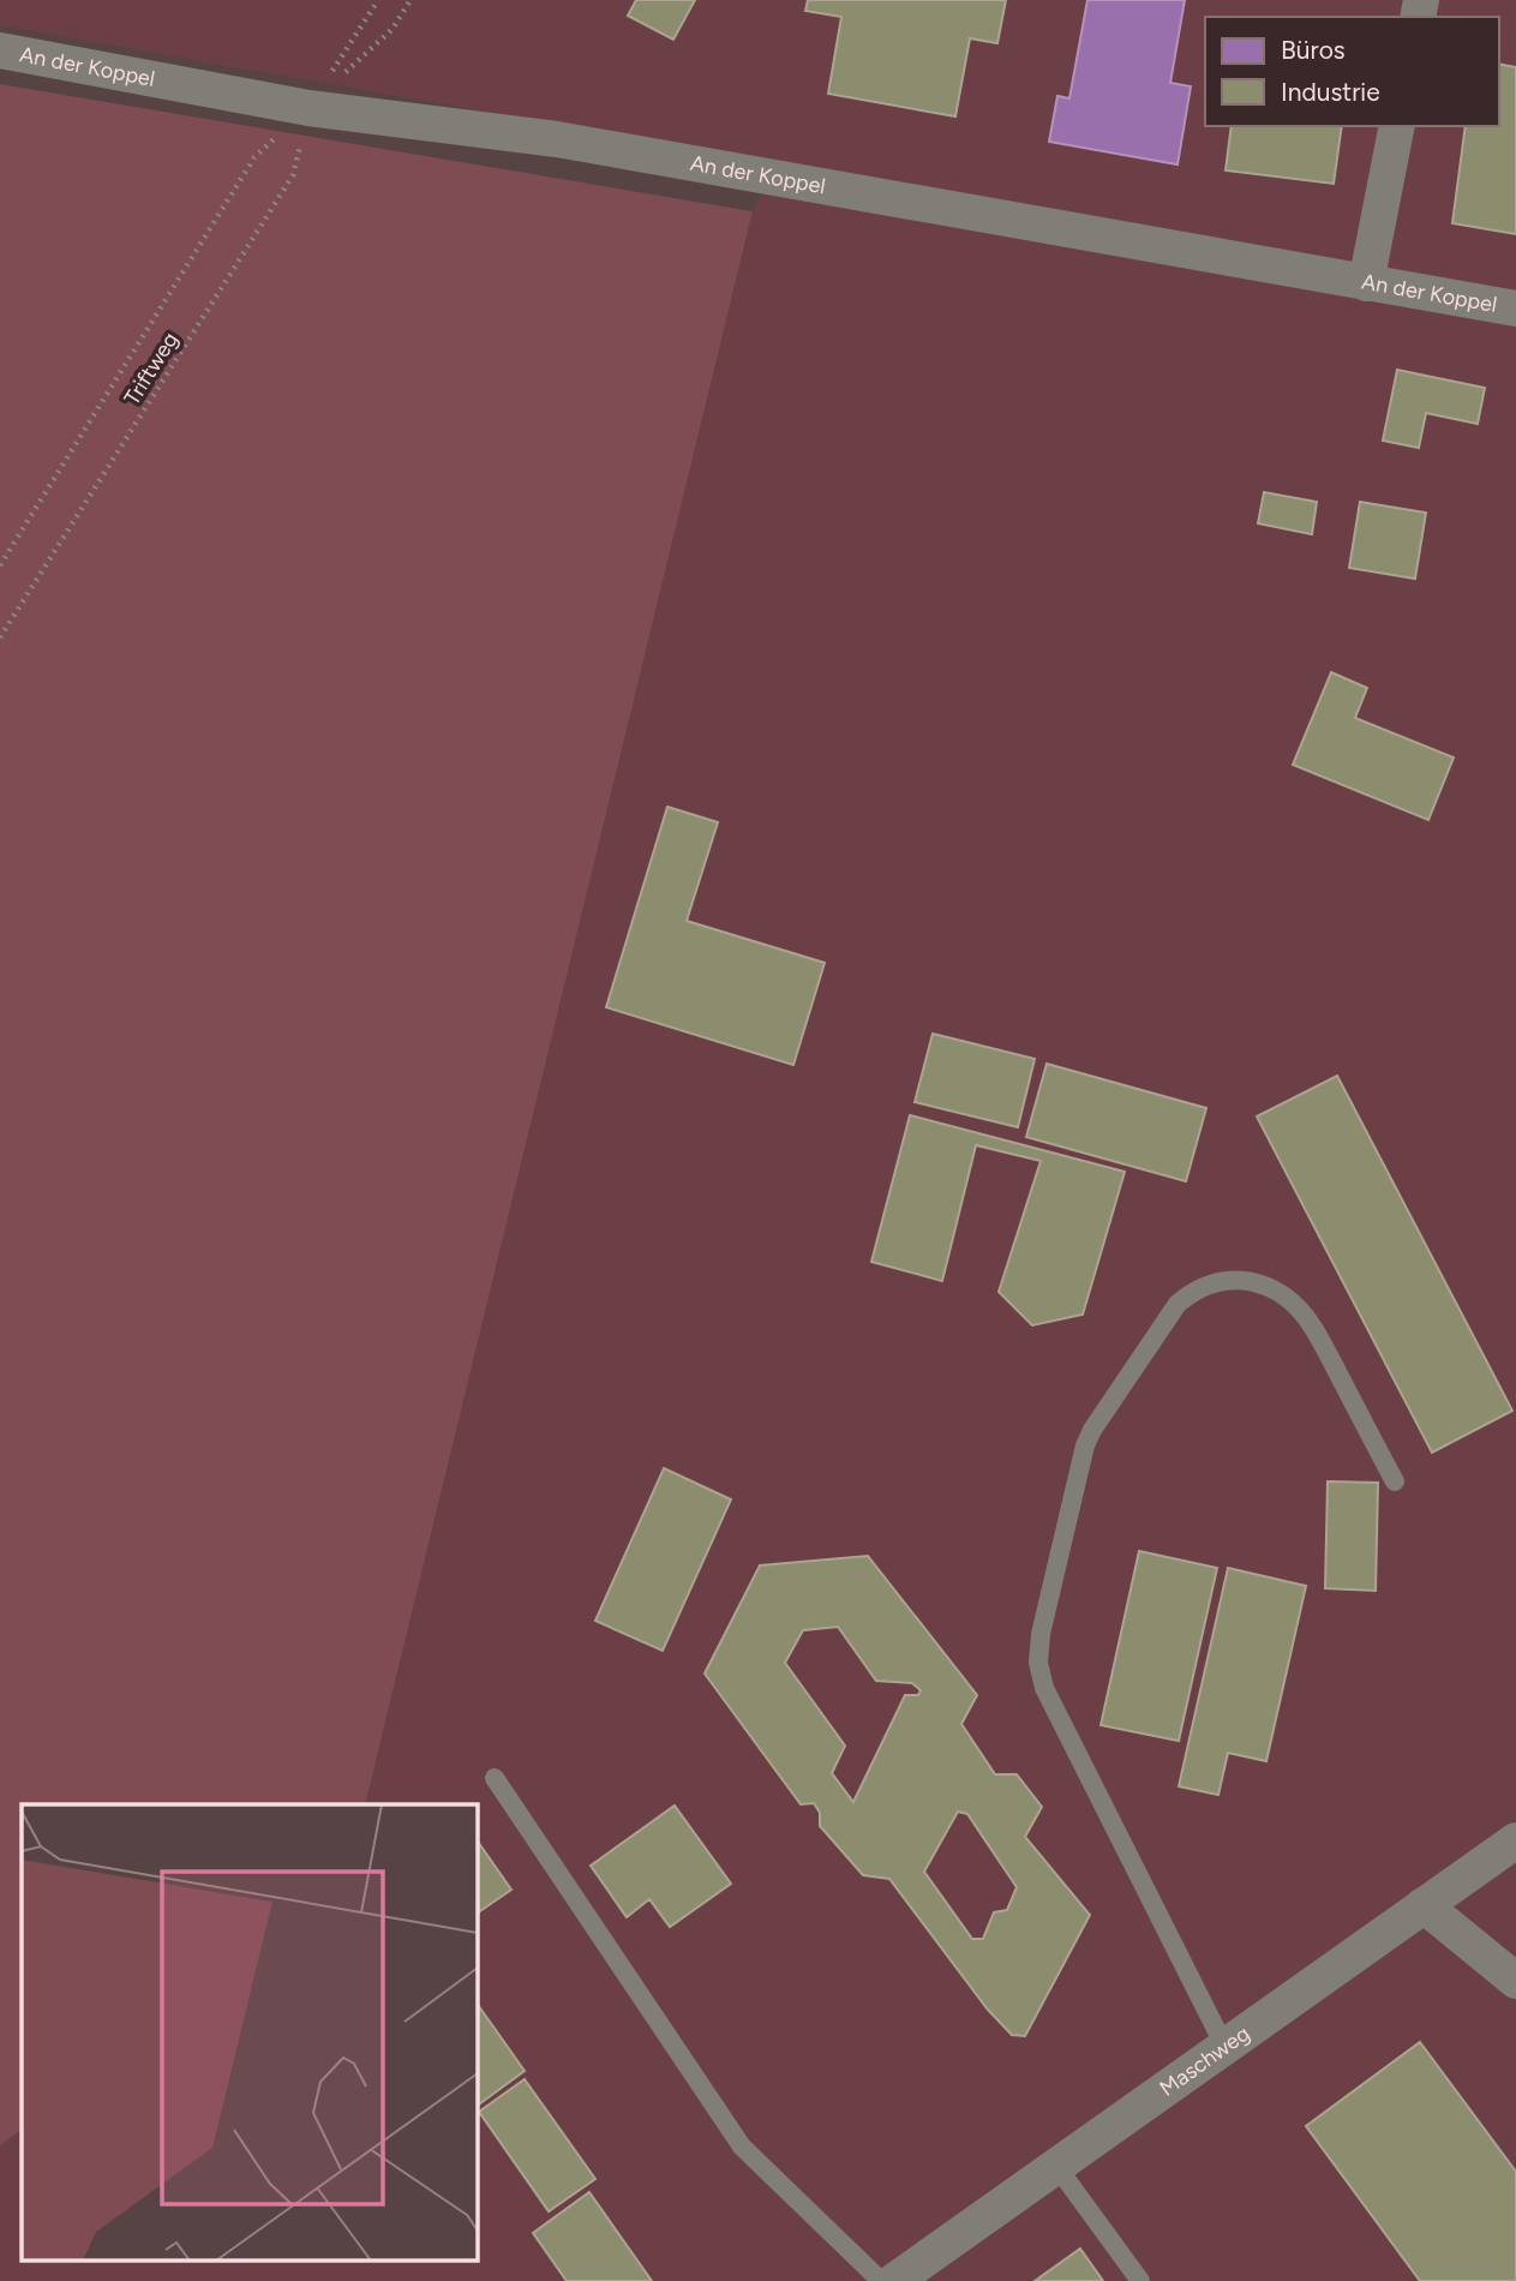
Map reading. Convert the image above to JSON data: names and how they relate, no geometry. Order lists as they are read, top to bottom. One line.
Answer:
{"streets":{"street":["An der Koppel","Maschweg"],"path":["Triftweg"]},"crossings":[["An der Koppel","Triftweg"]],"legend":["Büros","Industrie"]}
